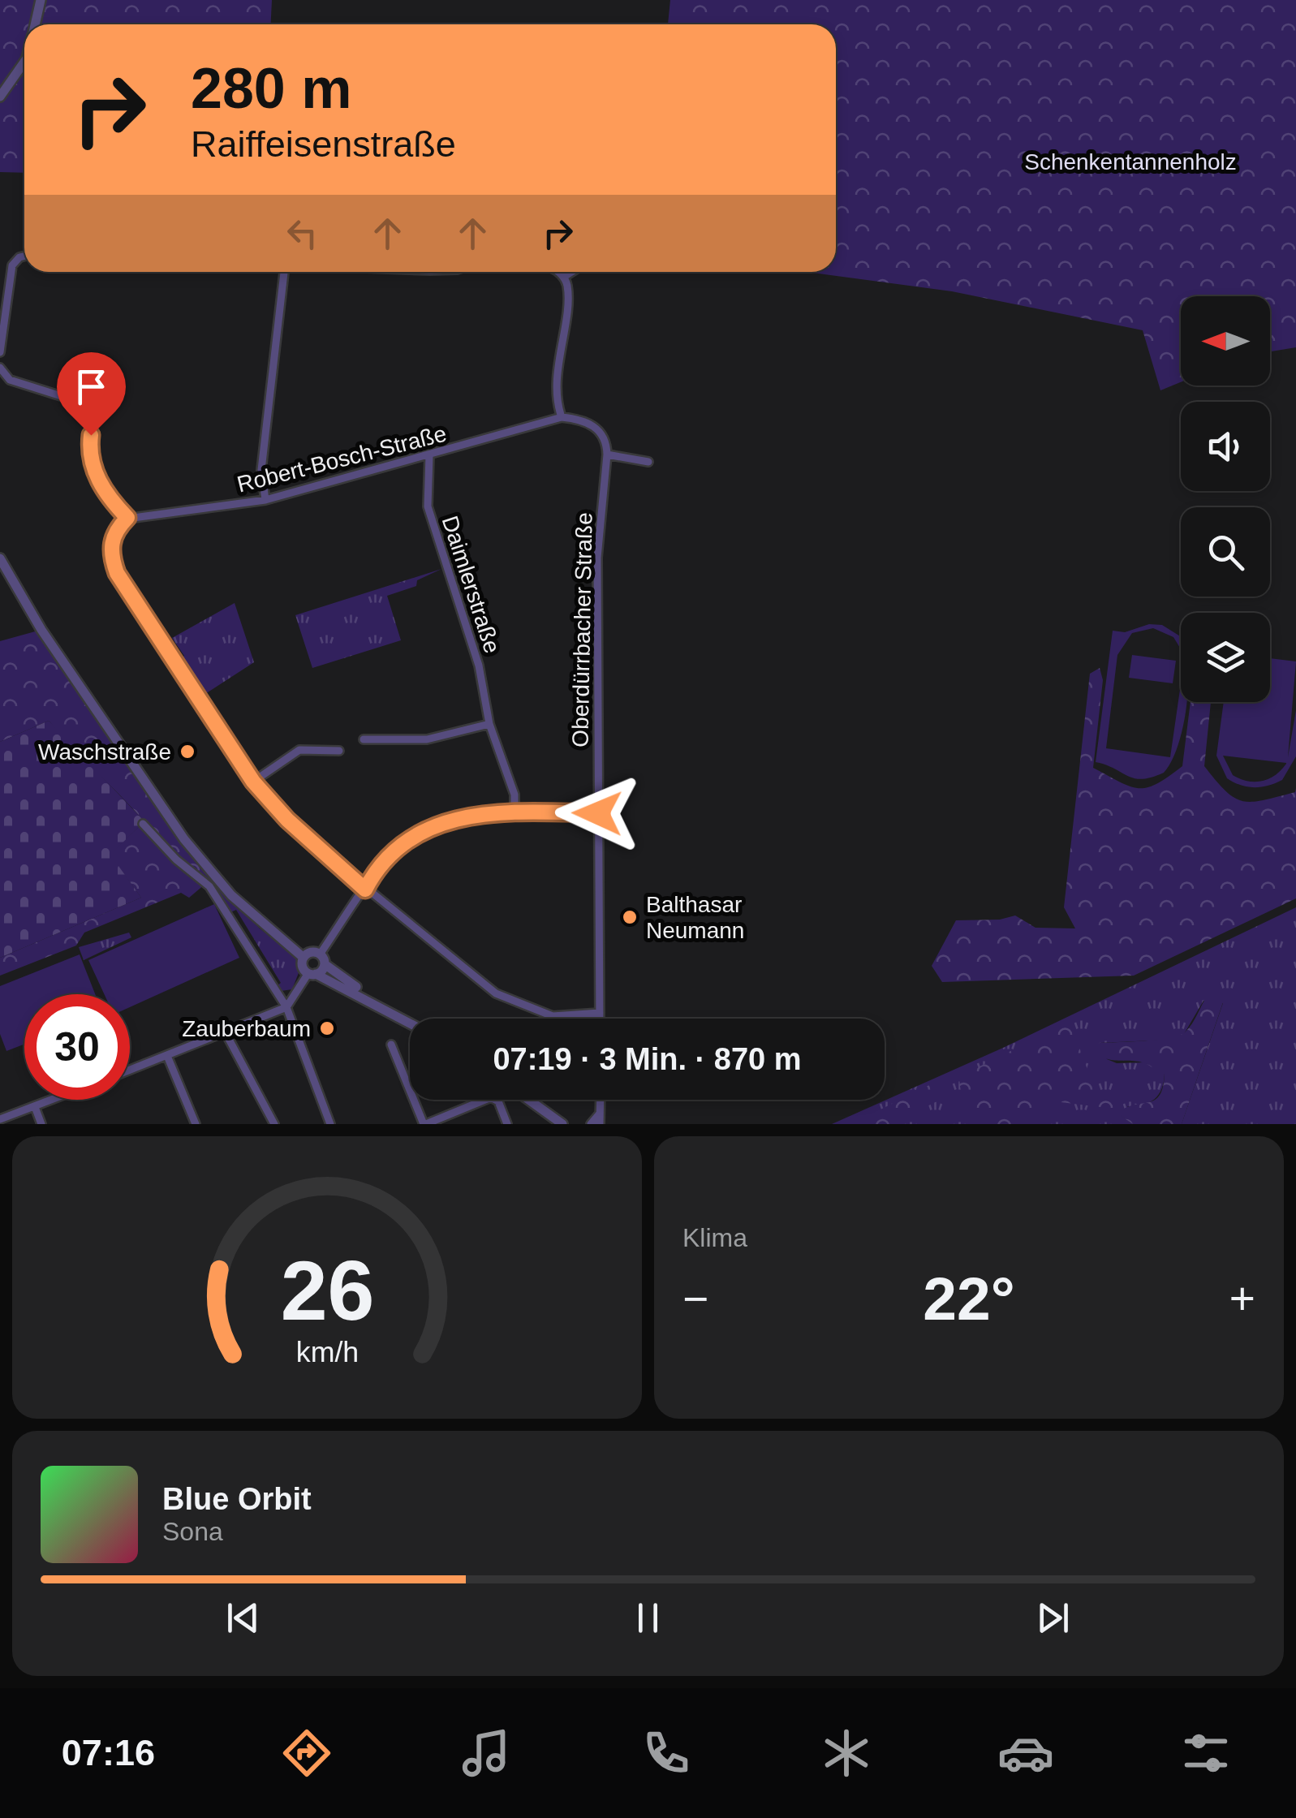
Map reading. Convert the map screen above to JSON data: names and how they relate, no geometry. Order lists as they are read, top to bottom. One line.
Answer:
{"streets":{"street":["Robert-Bosch-Straße","Daimlerstraße","Oberdürrbacher Straße"]},"crossings":[["Robert-Bosch-Straße","Daimlerstraße"]],"parks":["Schenkentannenholz"],"places":["Waschstraße","Balthasar Neumann","Zauberbaum"],"north":"left","page":{"turn":["280 m","Raiffeisenstraße"],"limit":"30","trip":"07:19 · 3 Min. · 870 m","tile":"Klima","heat":["−","22°","+"],"song":["Blue Orbit","Sona"],"tabs":"07:16","gauge":["26","km/h"]}}
